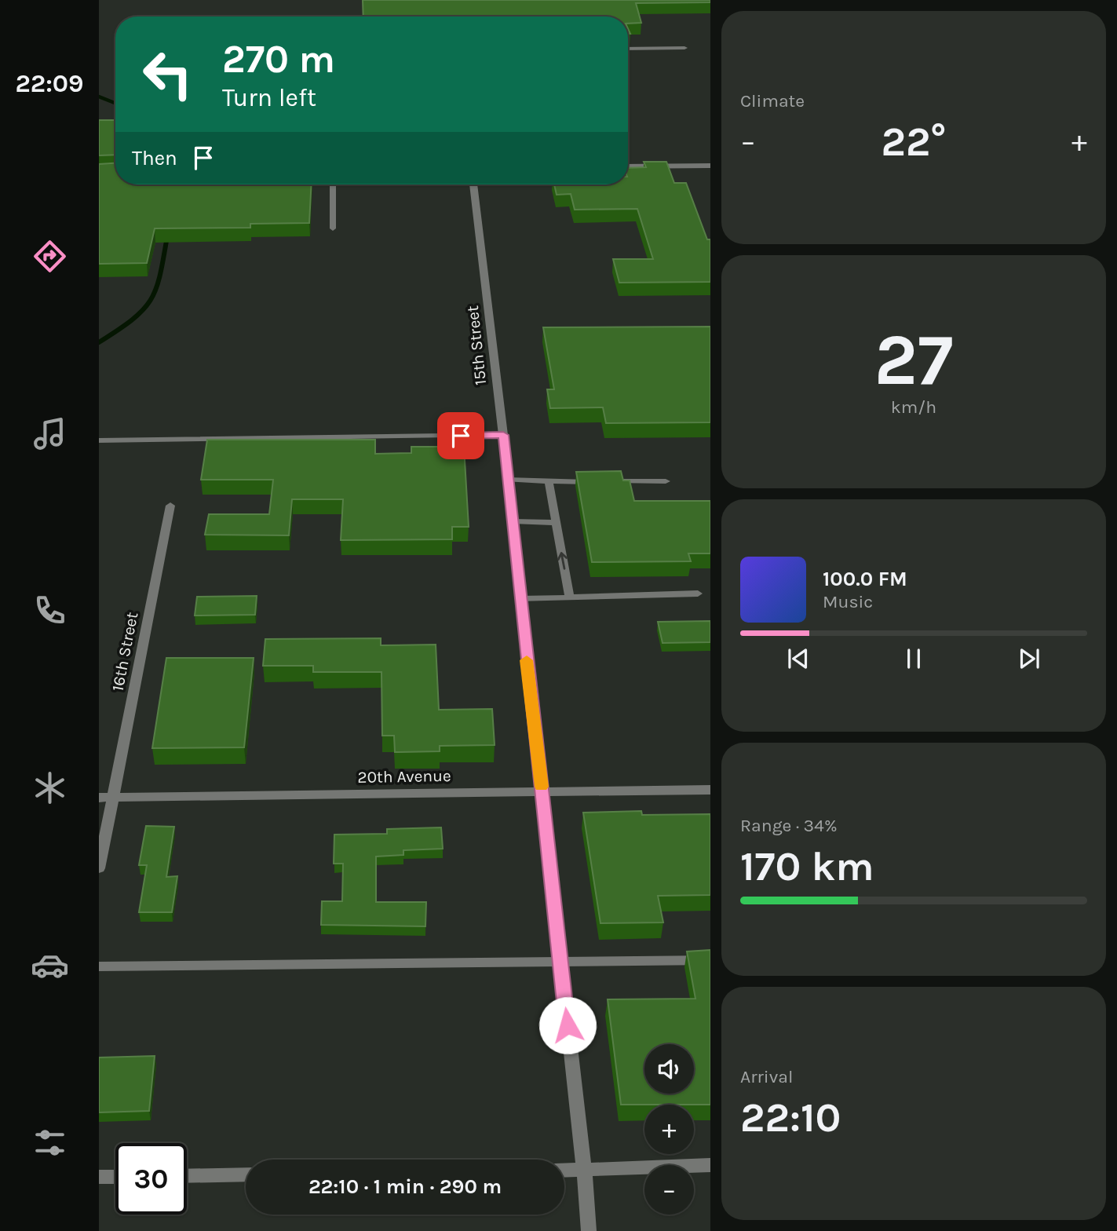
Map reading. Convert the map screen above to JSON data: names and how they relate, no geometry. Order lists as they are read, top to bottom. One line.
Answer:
{"streets":{"street":["15th Street","16th Street","20th Avenue"]},"crossings":[["15th Street","20th Avenue"],["16th Street","20th Avenue"]],"page":{"tabs":"22:09","tile":["Climate",["27","km/h"],["Range · 34%","170 km"],["Arrival","22:10"]],"turn":["270 m","Turn left"],"heat":["−","22°","+"],"then":"Then","song":["100.0 FM","Music"],"map_buttons":["+","−"],"limit":"30","trip":"22:10 · 1 min · 290 m"}}
